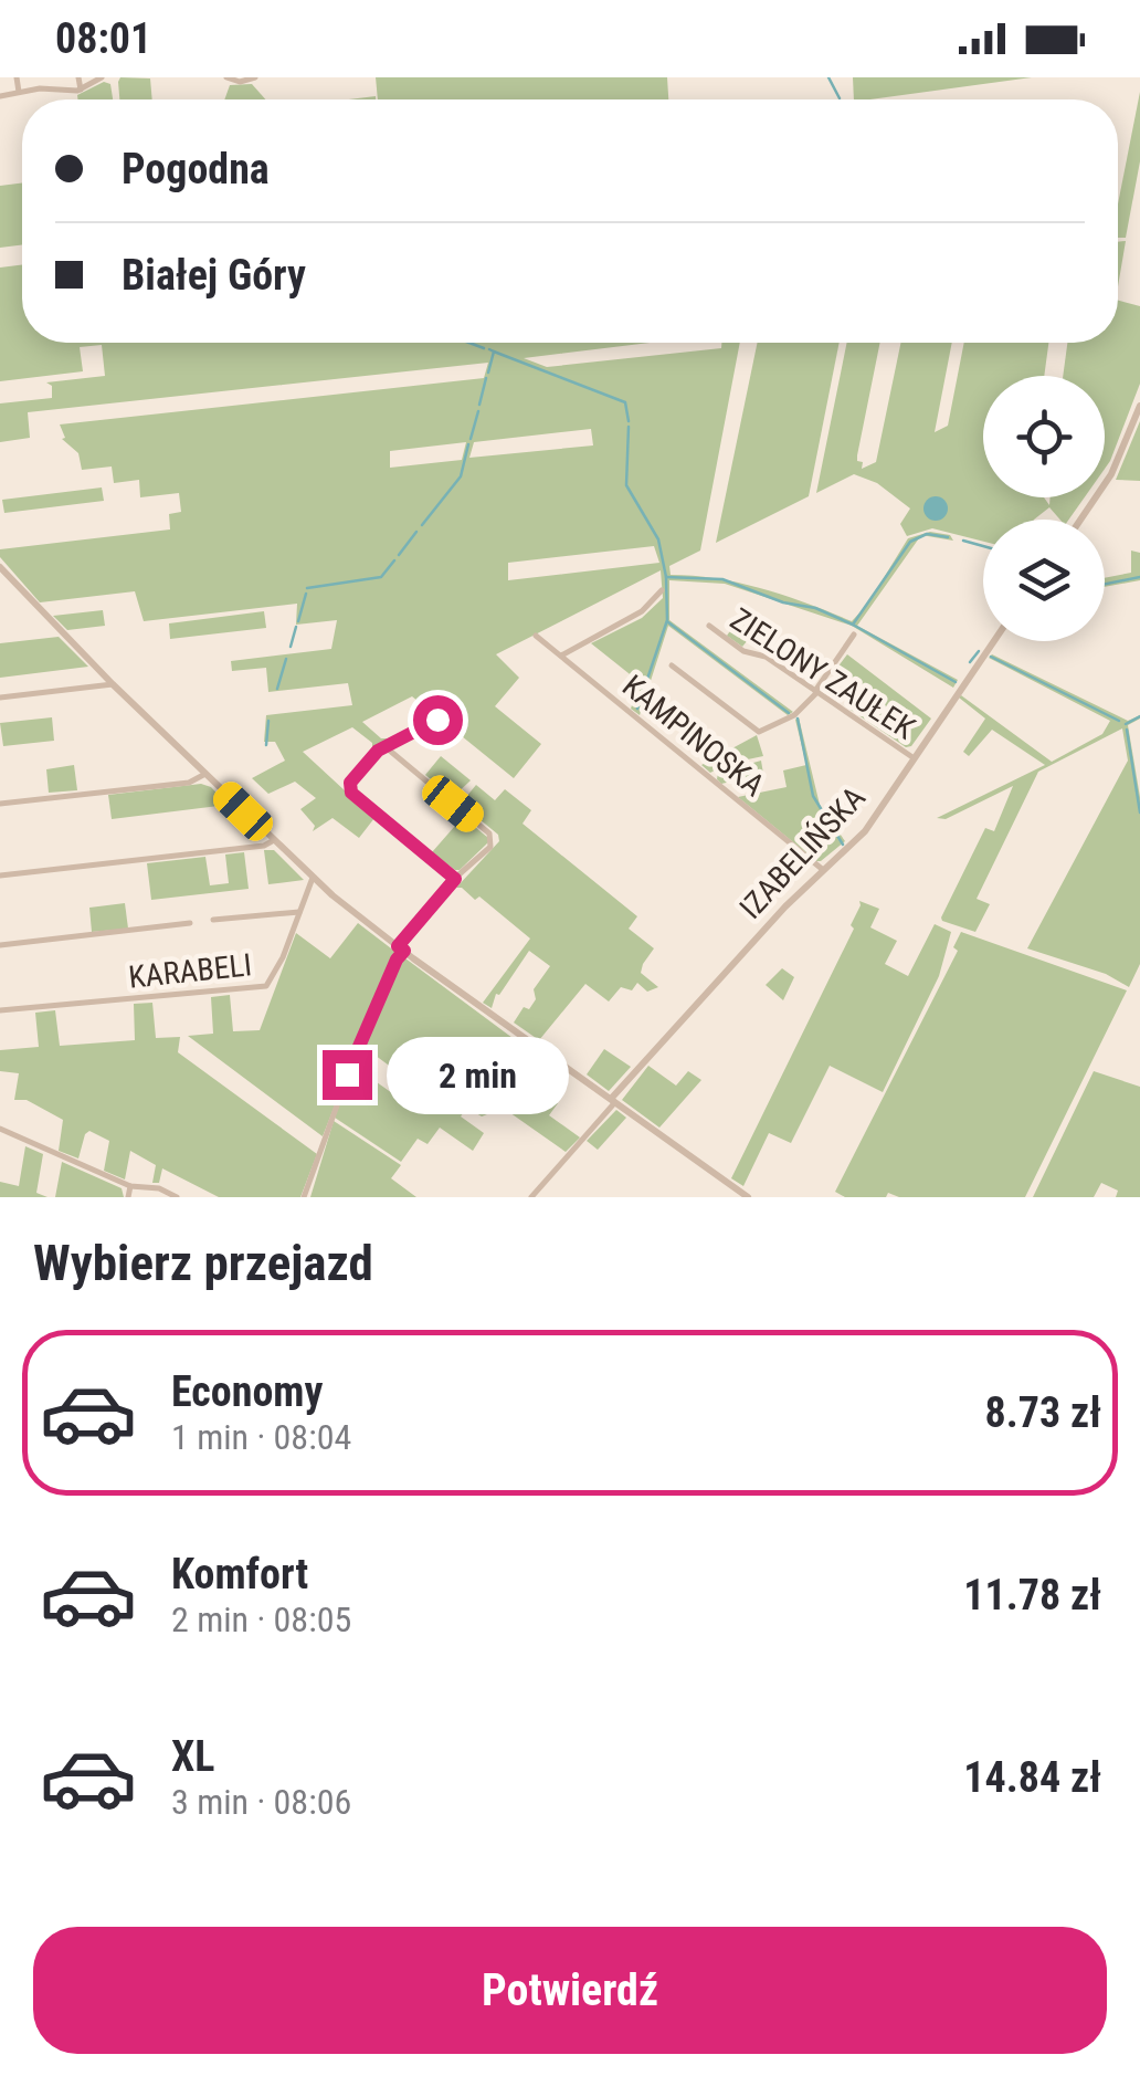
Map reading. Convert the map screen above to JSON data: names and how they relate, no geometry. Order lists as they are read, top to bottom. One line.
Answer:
{"streets":{"street":["ZIELONY ZAUŁEK","KAMPINOSKA","IZABELIŃSKA","KARABELI"]},"crossings":[["ZIELONY ZAUŁEK","IZABELIŃSKA"],["KAMPINOSKA","IZABELIŃSKA"]],"page":{"status":"08:01","banner":["Pogodna","Białej Góry"],"bubble":"2 min","heading":"Wybierz przejazd","list":[{"name":"Economy","note":"1 min · 08:04","value":"8.73 zł"},{"name":"Komfort","note":"2 min · 08:05","value":"11.78 zł"},{"name":"XL","note":"3 min · 08:06","value":"14.84 zł"}],"buttons":"Potwierdź"}}
